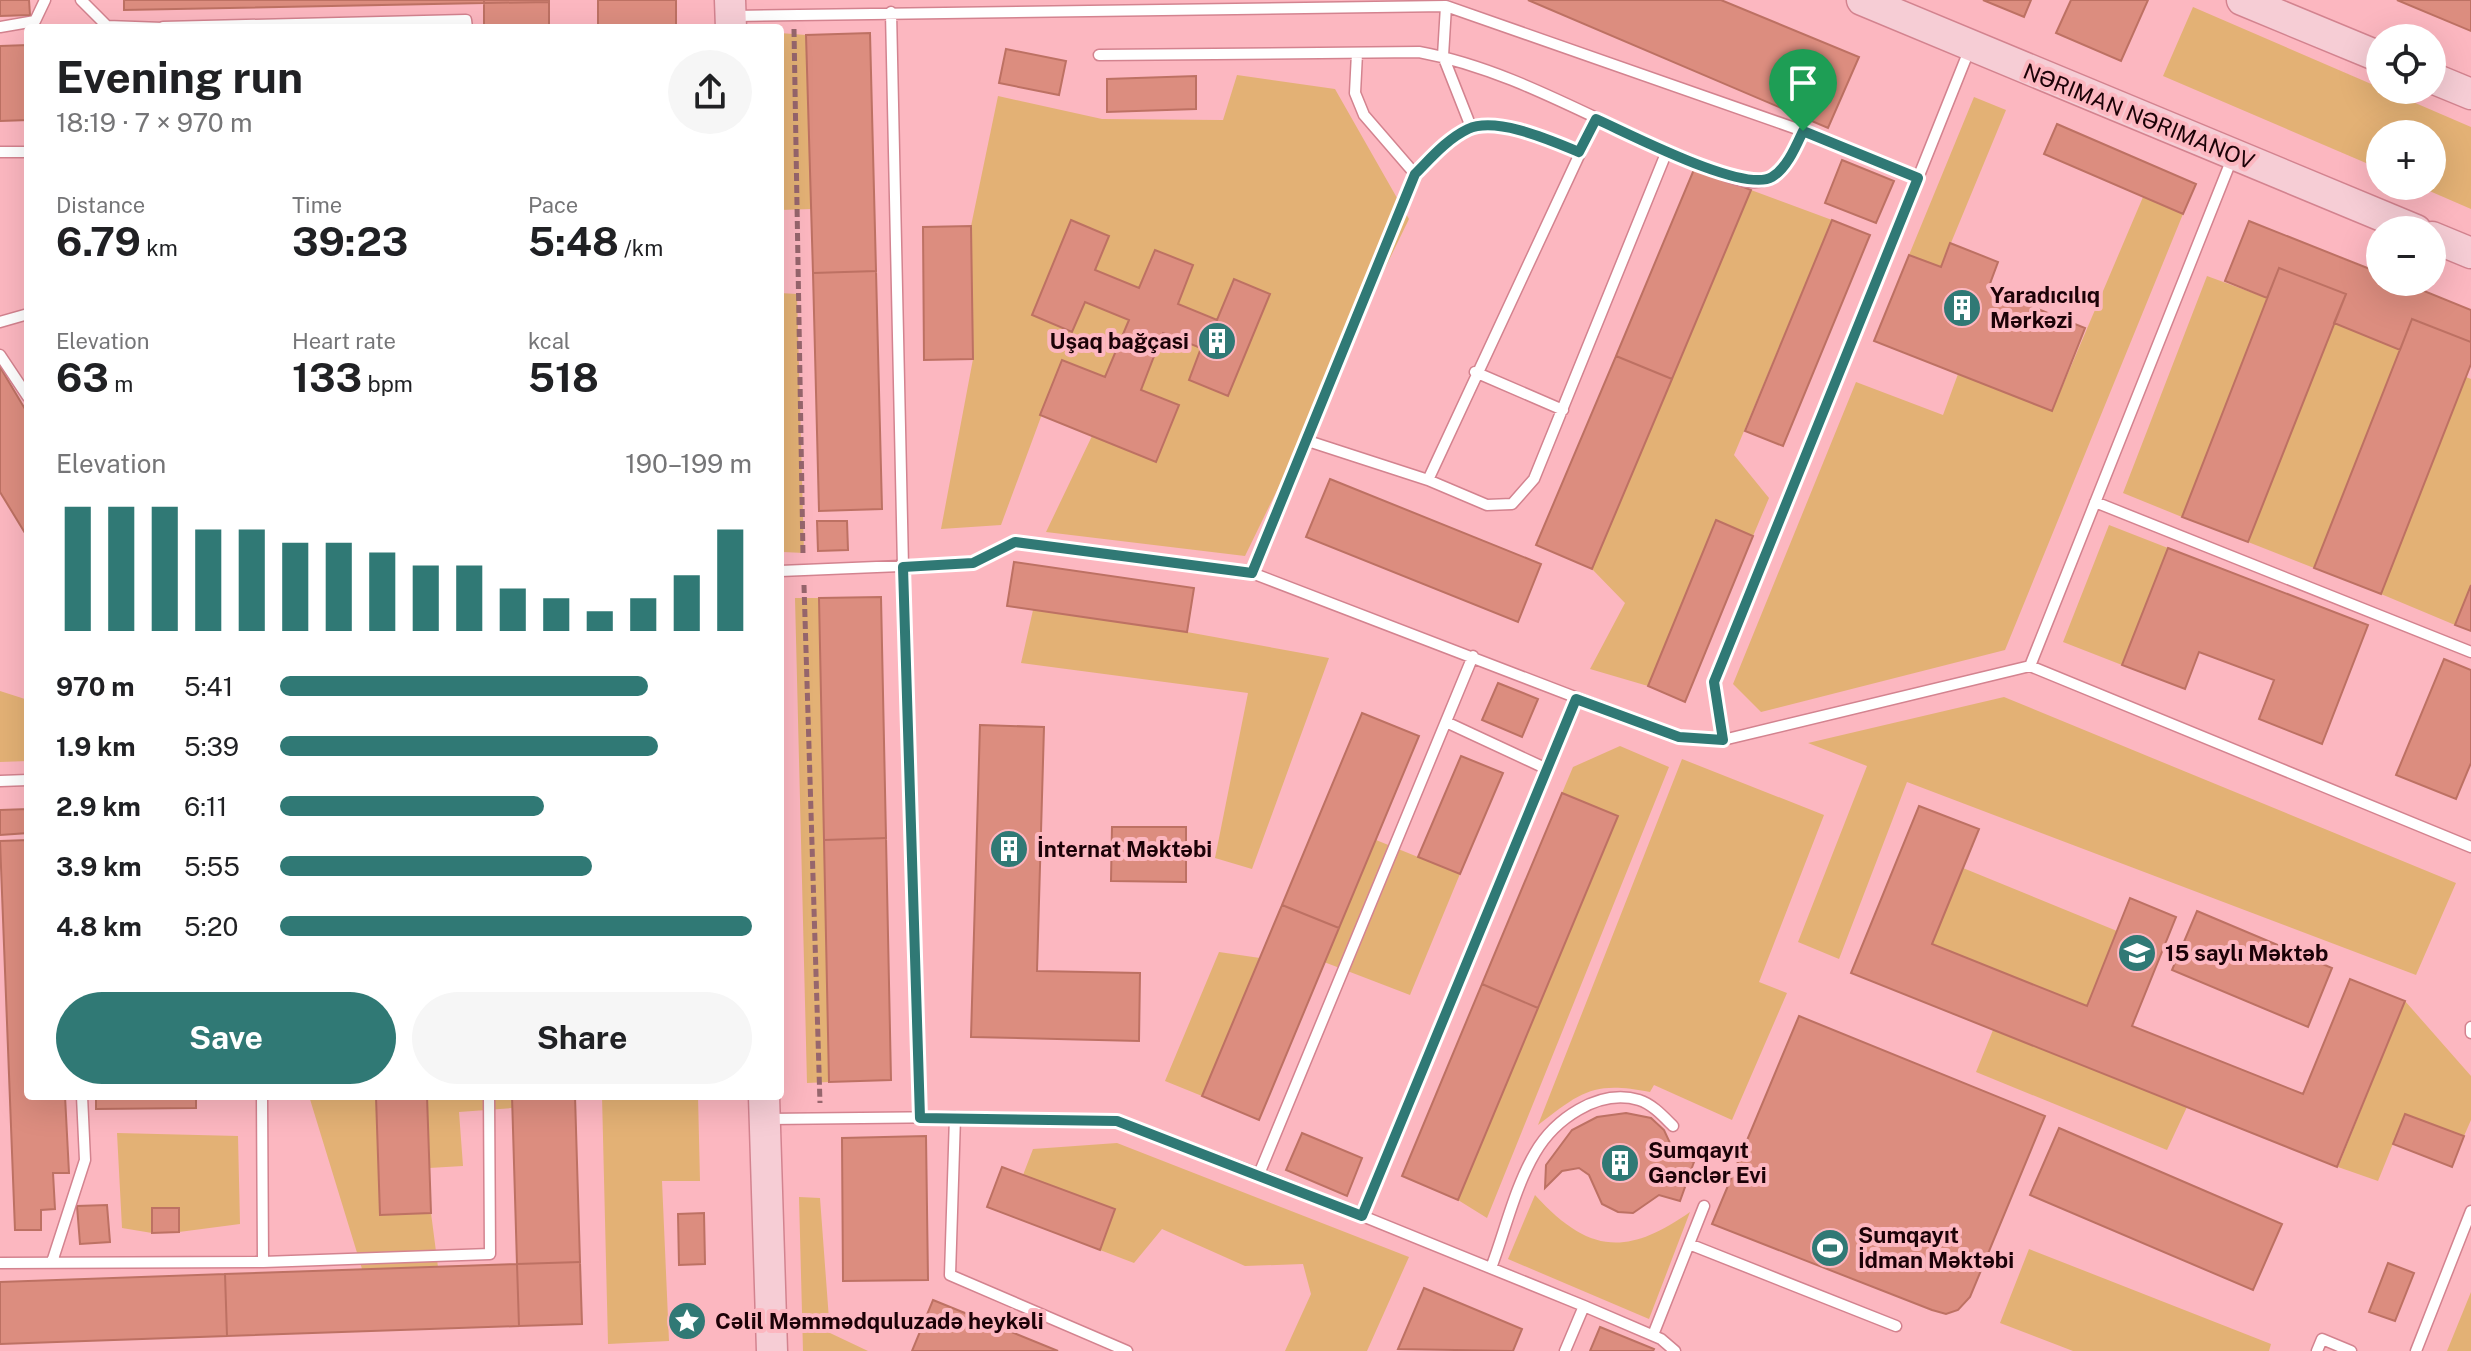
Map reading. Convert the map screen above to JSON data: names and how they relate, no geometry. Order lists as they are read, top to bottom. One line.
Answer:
{"streets":{"main road":["NƏRIMAN NƏRIMANOV"]},"places":{"building":["Yaradıcılıq Mərkəzi","Uşaq bağçasi","İnternat Məktəbi","Sumqayıt Gənclər Evi"],"school or university":["15 saylı Məktəb"],"sports":["Sumqayıt İdman Məktəbi"],"place":["Cəlil Məmmədquluzadə heykəli"]},"page":{"map_buttons":["+","−"],"heading":["Evening run","18:19 · 7 × 970 m"],"stats":[["Distance","6.79 km"],["Time","39:23"],["Pace","5:48 /km"],["Elevation","63 m"],["Heart rate","133 bpm"],["kcal","518"]],"chart":["Elevation","190–199 m"],"list":[{"name":"970 m","note":"5:41"},{"name":"1.9 km","note":"5:39"},{"name":"2.9 km","note":"6:11"},{"name":"3.9 km","note":"5:55"},{"name":"4.8 km","note":"5:20"}],"buttons":["Save","Share"]}}
